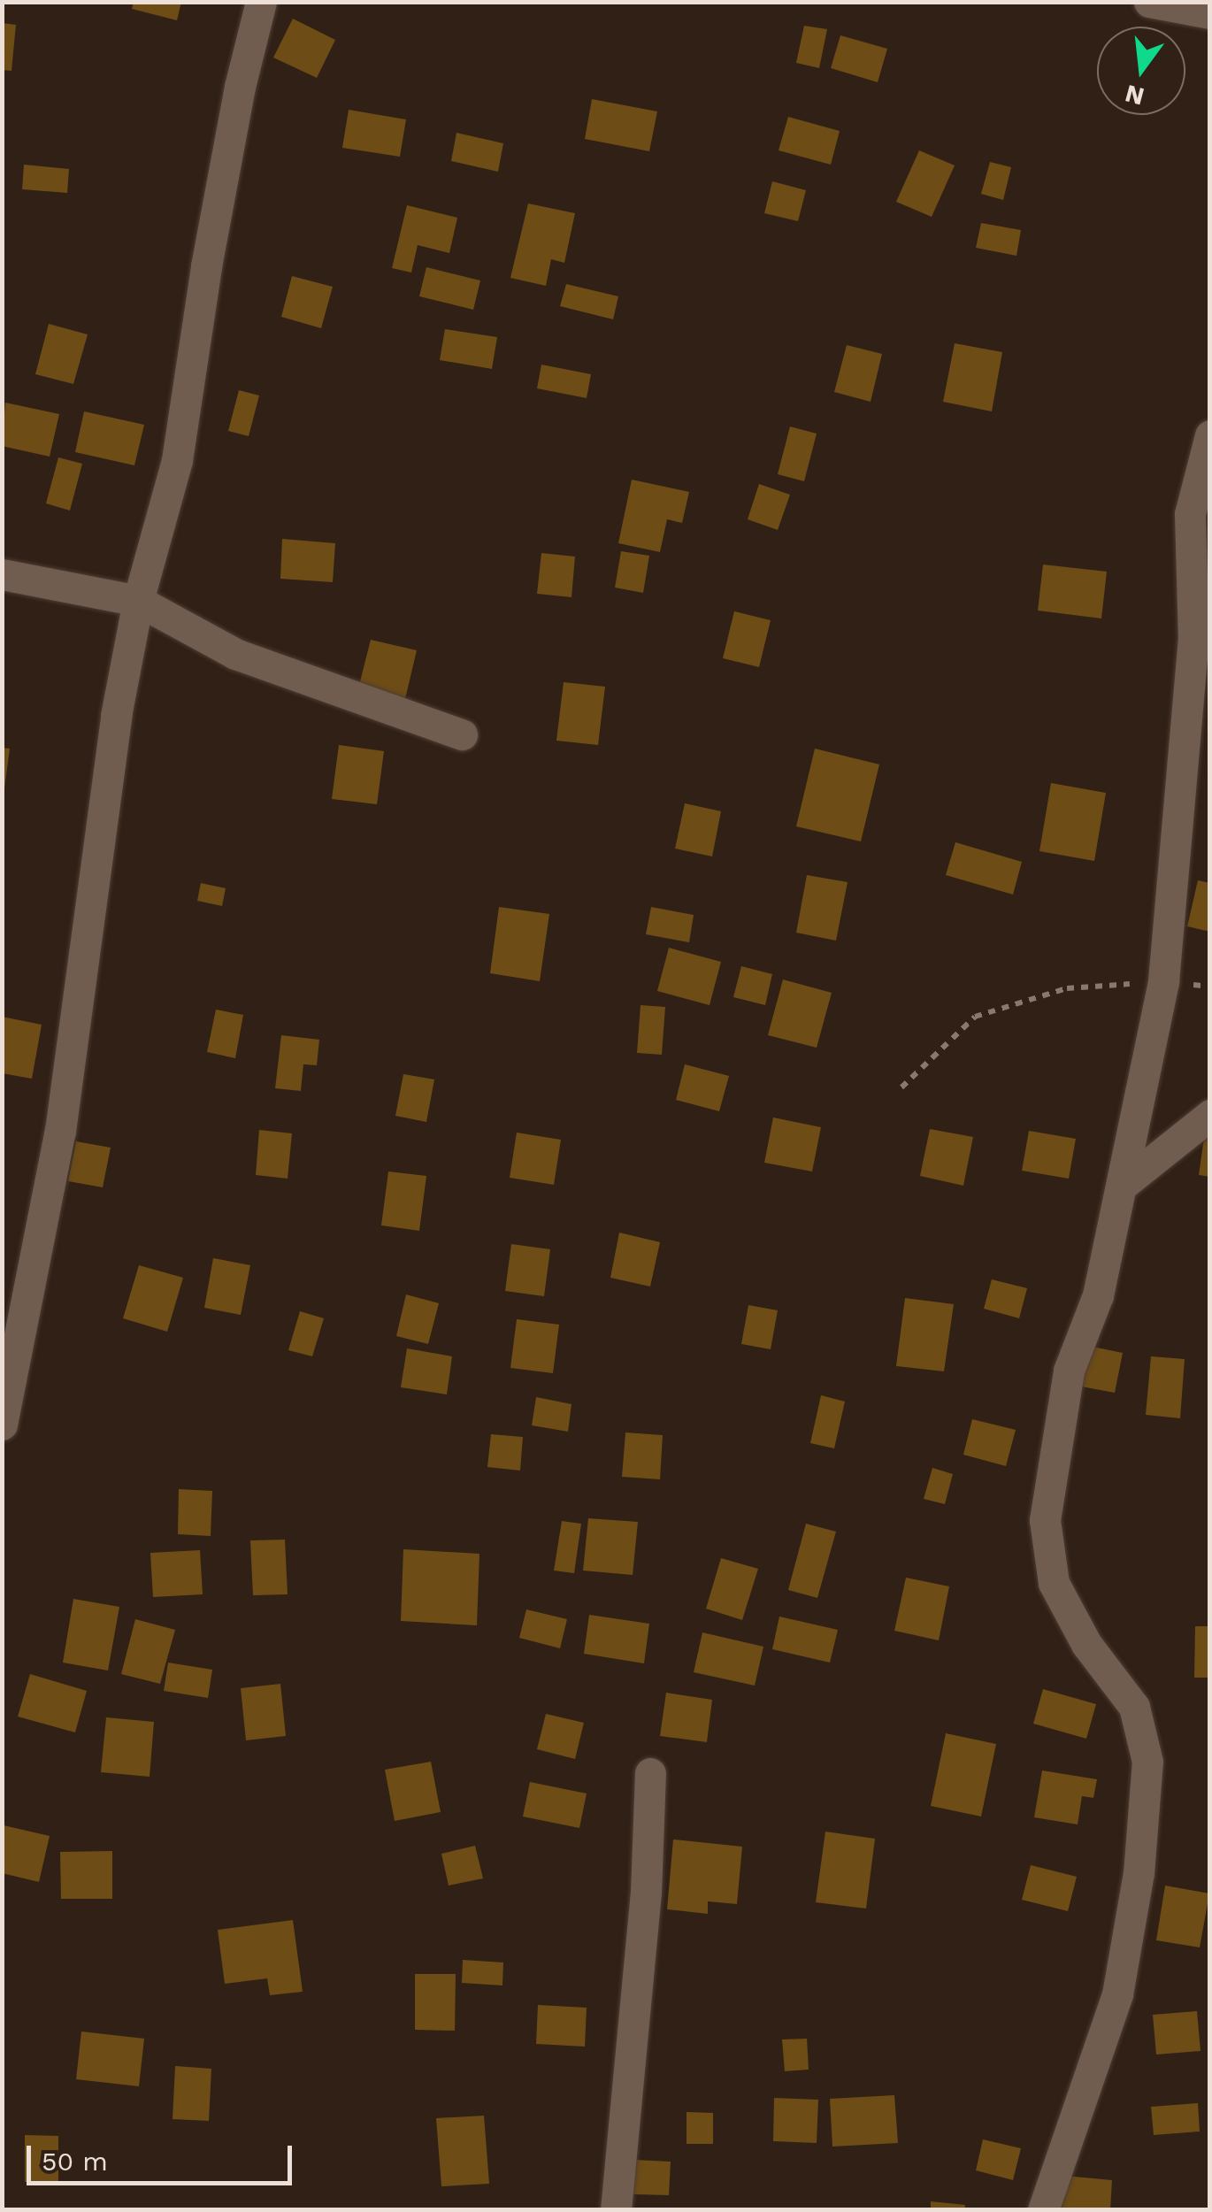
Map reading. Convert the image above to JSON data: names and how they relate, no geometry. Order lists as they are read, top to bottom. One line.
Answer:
{"scale_bar":"50 m","north":"bottom"}
